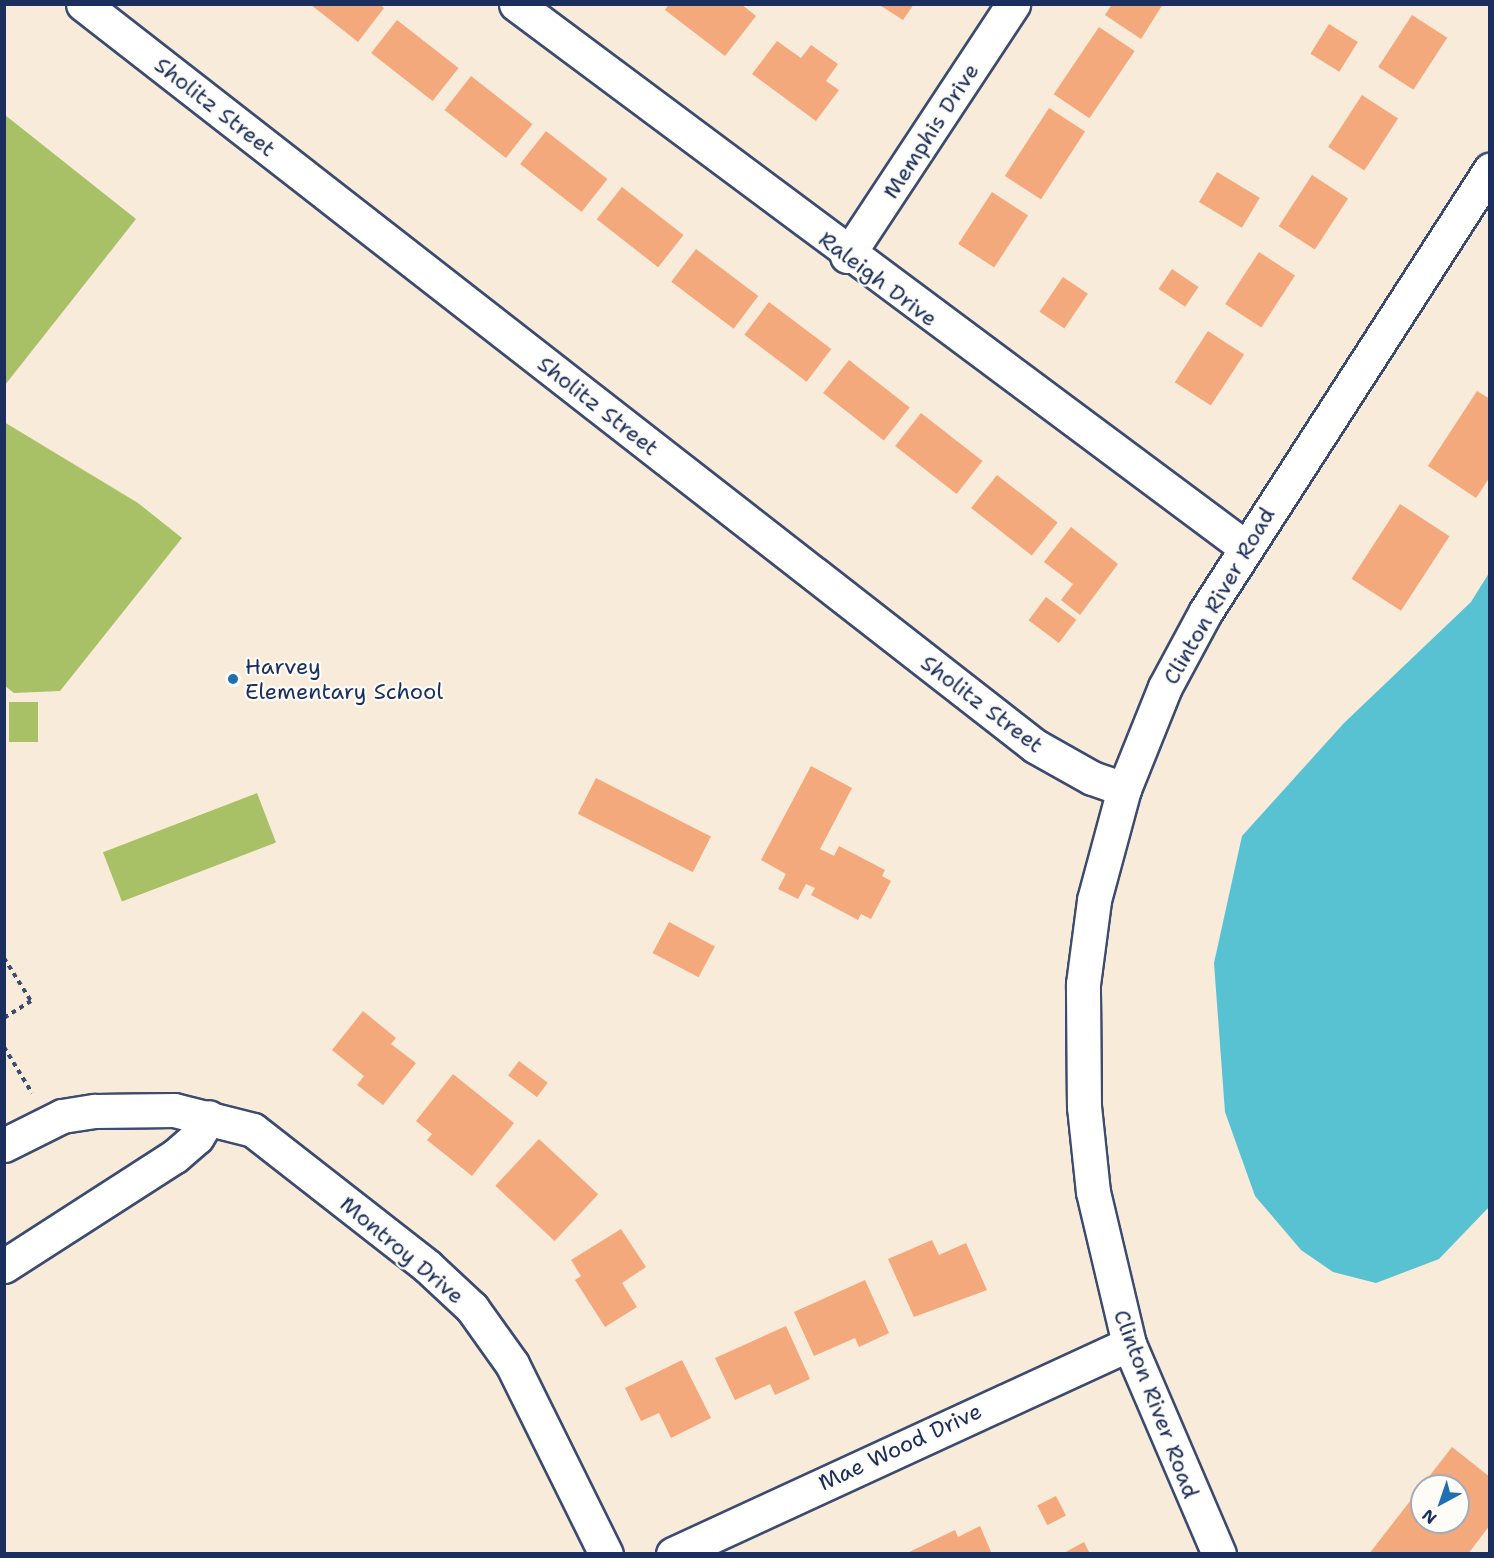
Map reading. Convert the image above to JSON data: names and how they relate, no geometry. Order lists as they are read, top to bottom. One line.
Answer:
{"streets":{"street":["Sholitz Street","Memphis Drive","Raleigh Drive","Clinton River Road","Montroy Drive","Mae Wood Drive"]},"crossings":[["Sholitz Street","Clinton River Road"],["Memphis Drive","Raleigh Drive"],["Raleigh Drive","Clinton River Road"],["Clinton River Road","Mae Wood Drive"]],"places":["Harvey Elementary School"],"north":"bottom left"}
